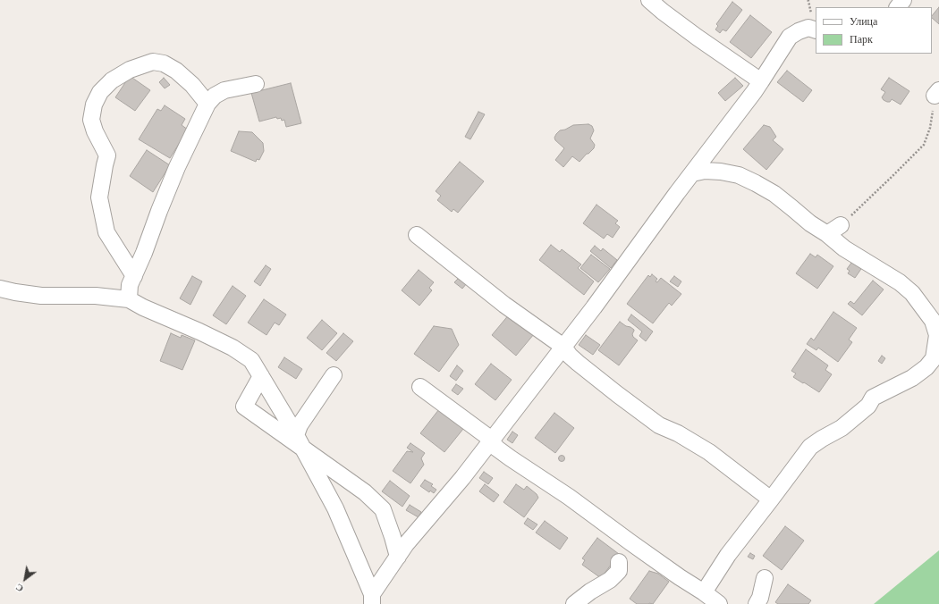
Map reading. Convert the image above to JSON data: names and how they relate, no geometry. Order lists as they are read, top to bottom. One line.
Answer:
{"legend":["Улица","Парк"],"north":"bottom left"}
